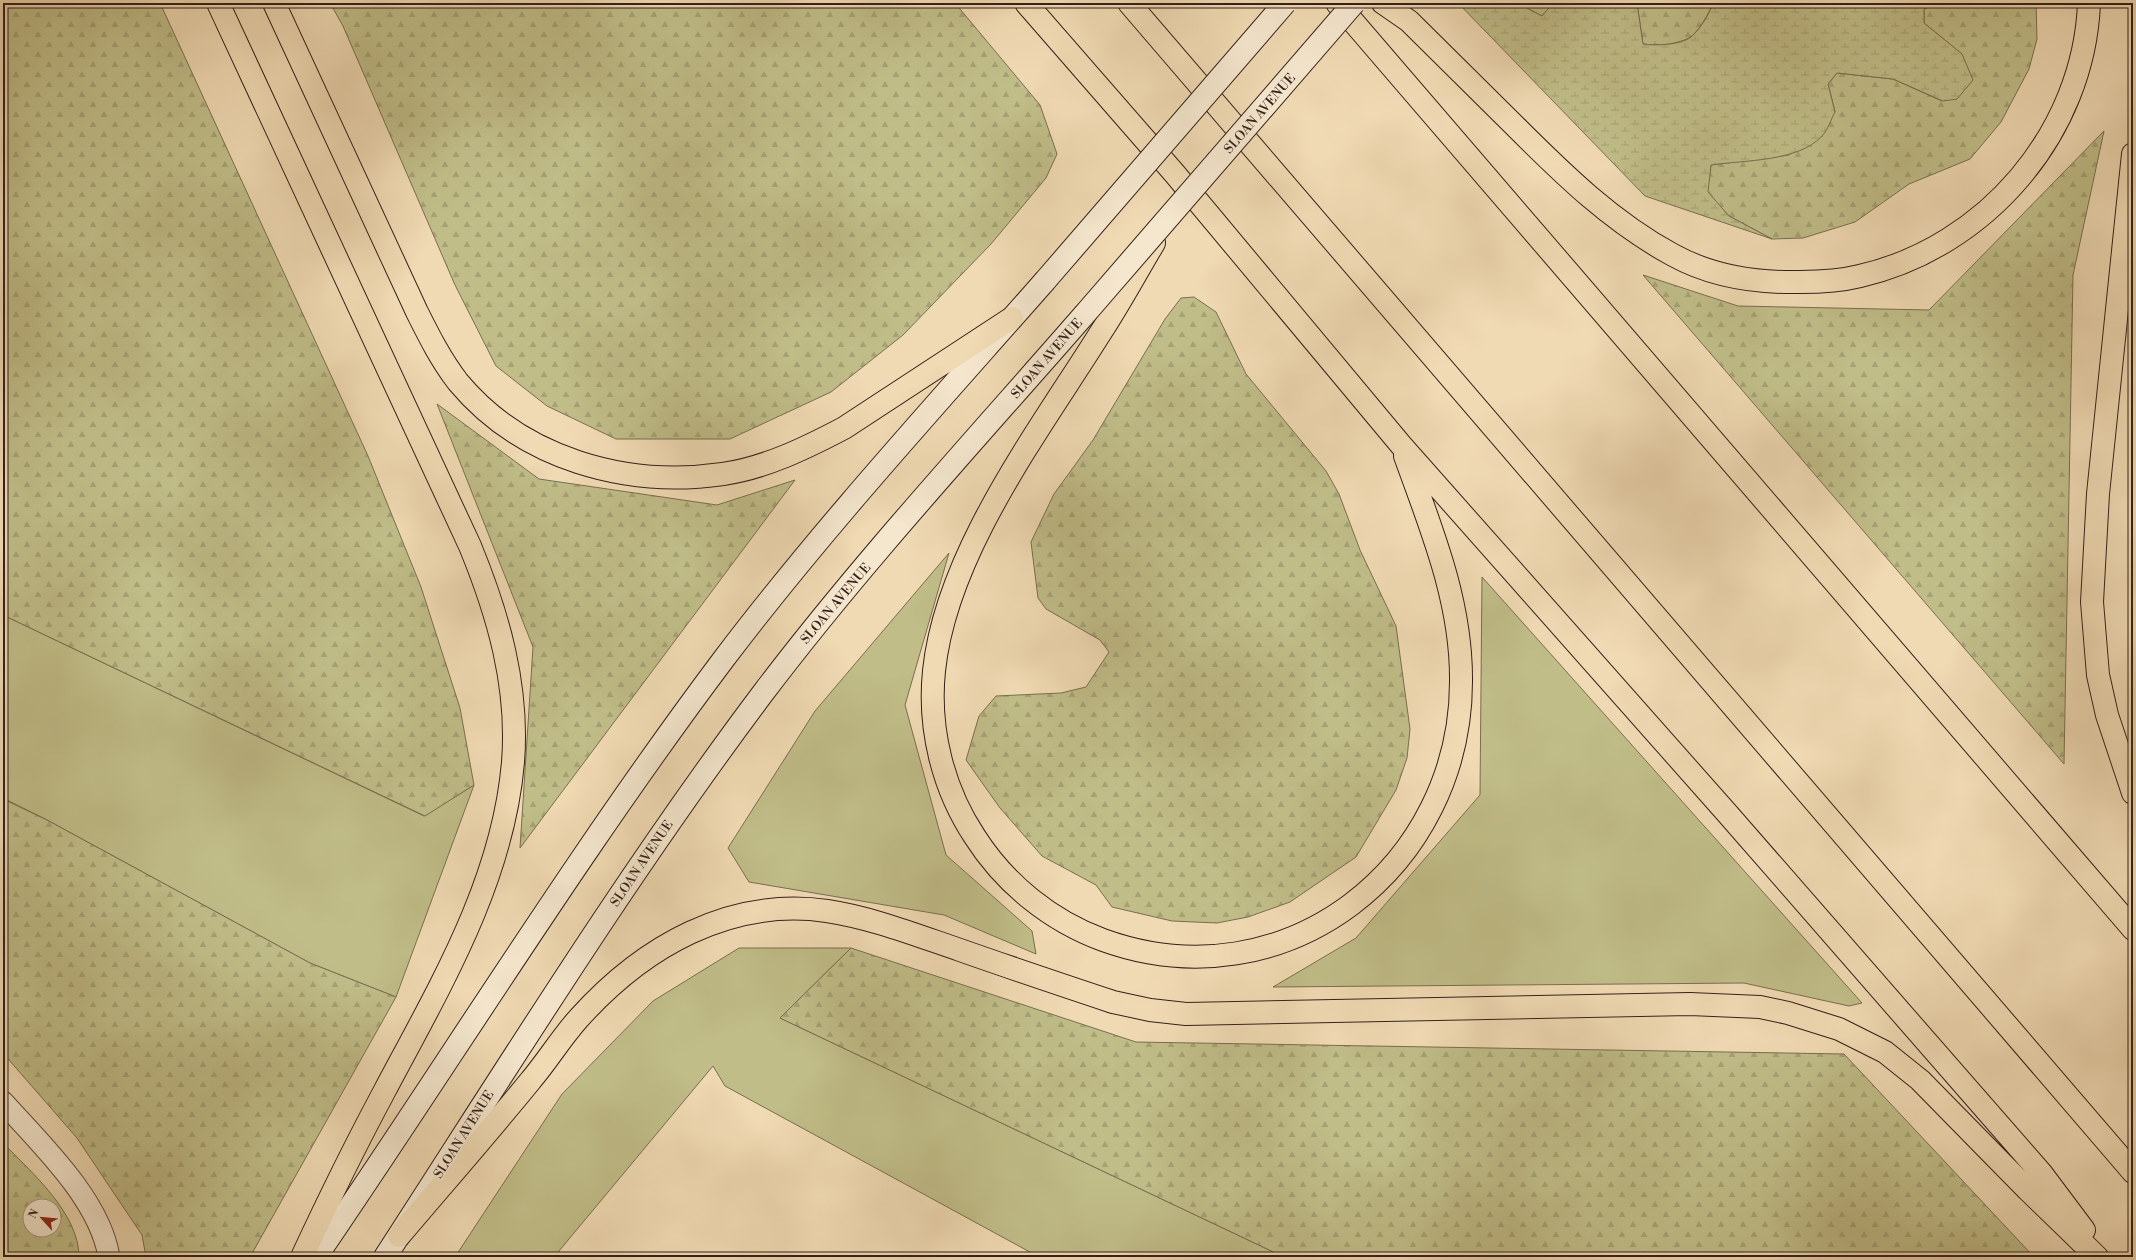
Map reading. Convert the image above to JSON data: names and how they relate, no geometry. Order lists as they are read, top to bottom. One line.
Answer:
{"streets":{"main road":["SLOAN AVENUE"]},"north":"top left"}
